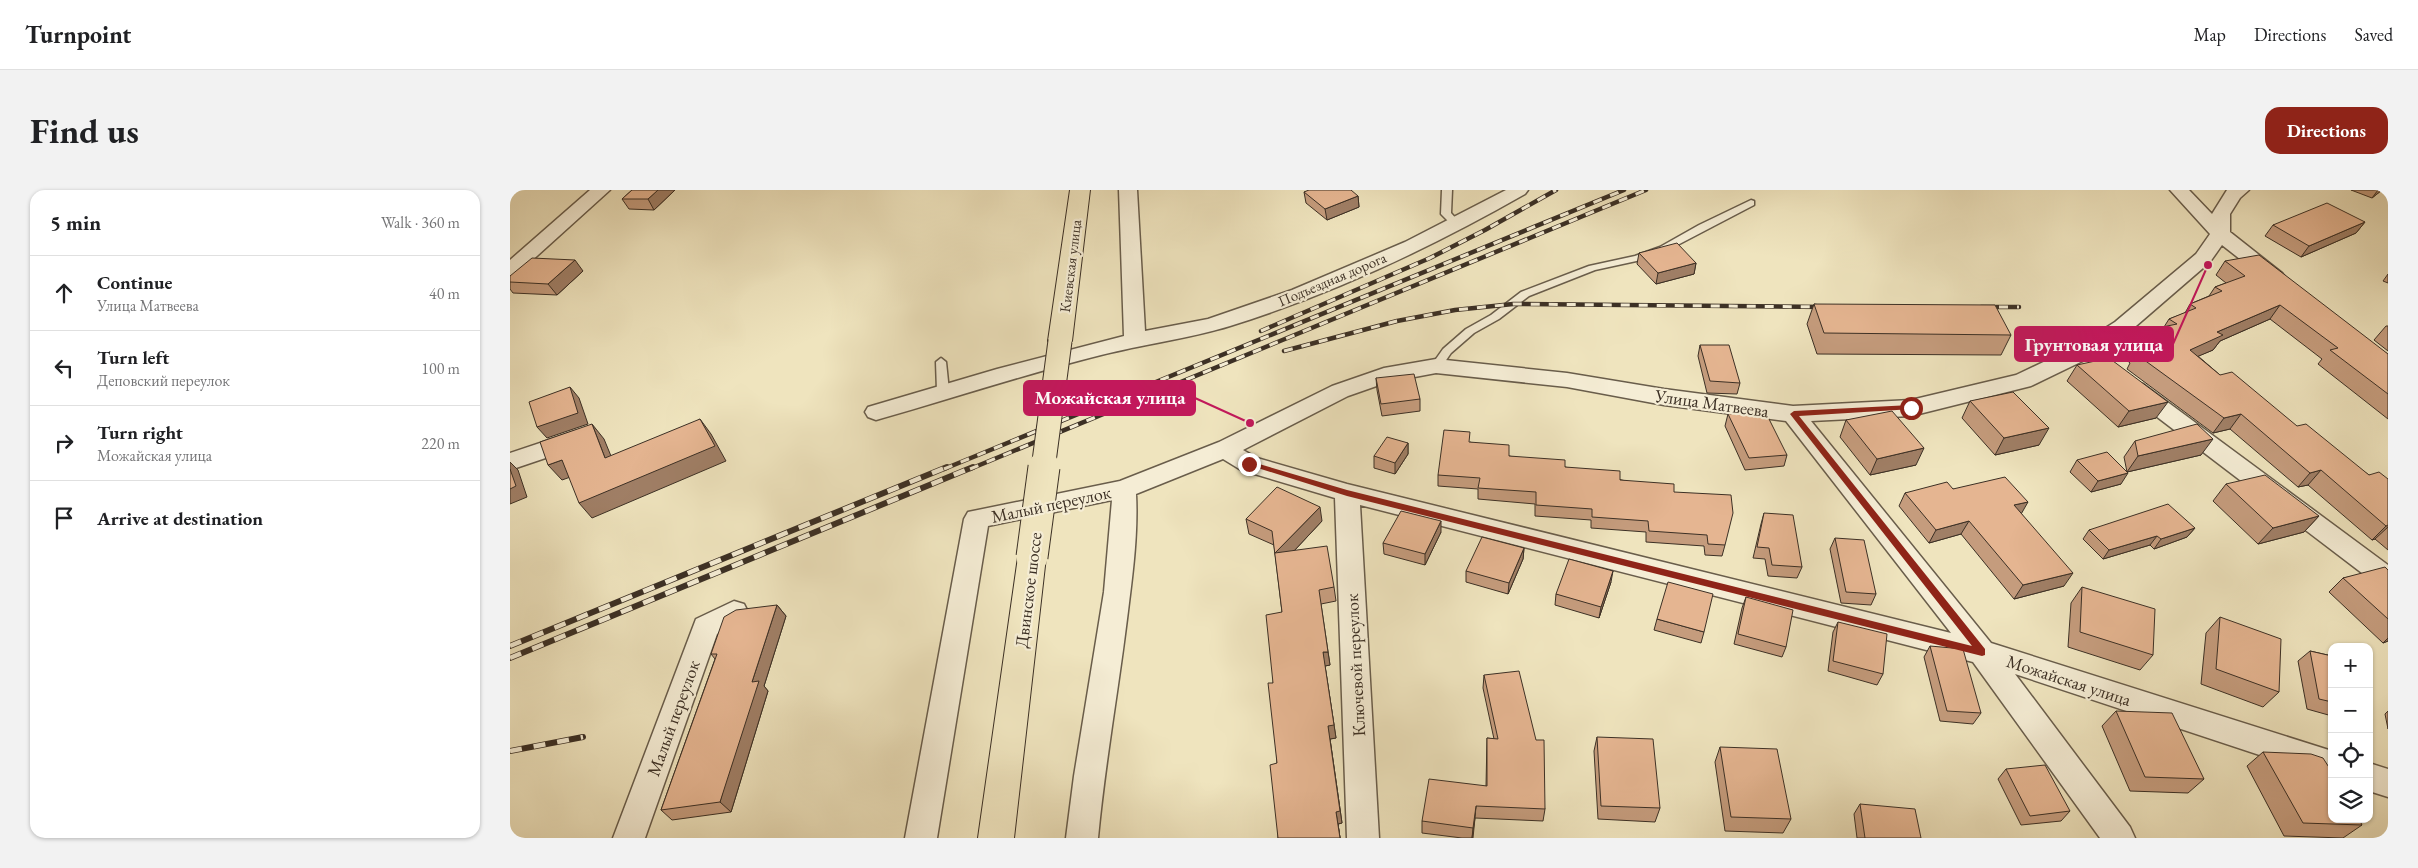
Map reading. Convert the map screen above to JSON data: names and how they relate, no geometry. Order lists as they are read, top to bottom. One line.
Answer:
{"streets":{"main road":["Киевская улица","Двинское шоссе"],"street":["Подъездная дорога","Улица Матвеева","Малый переулок","Ключевой переулок","Можайская улица"]},"crossings":[["Киевская улица","Двинское шоссе"],["Улица Матвеева","Малый переулок"],["Улица Матвеева","Можайская улица"],["Ключевой переулок","Можайская улица"]],"places":["Грунтовая улица","Можайская улица"],"page":{"header":"Turnpoint","nav":["Map","Directions","Saved"],"buttons":"Directions","title":"Find us","heading":["5 min","Walk · 360 m"],"list":[["Continue","Улица Матвеева","40 m"],["Turn left","Деповский переулок","100 m"],["Turn right","Можайская улица","220 m"],"Arrive at destination"],"map_buttons":["+","−"]}}
